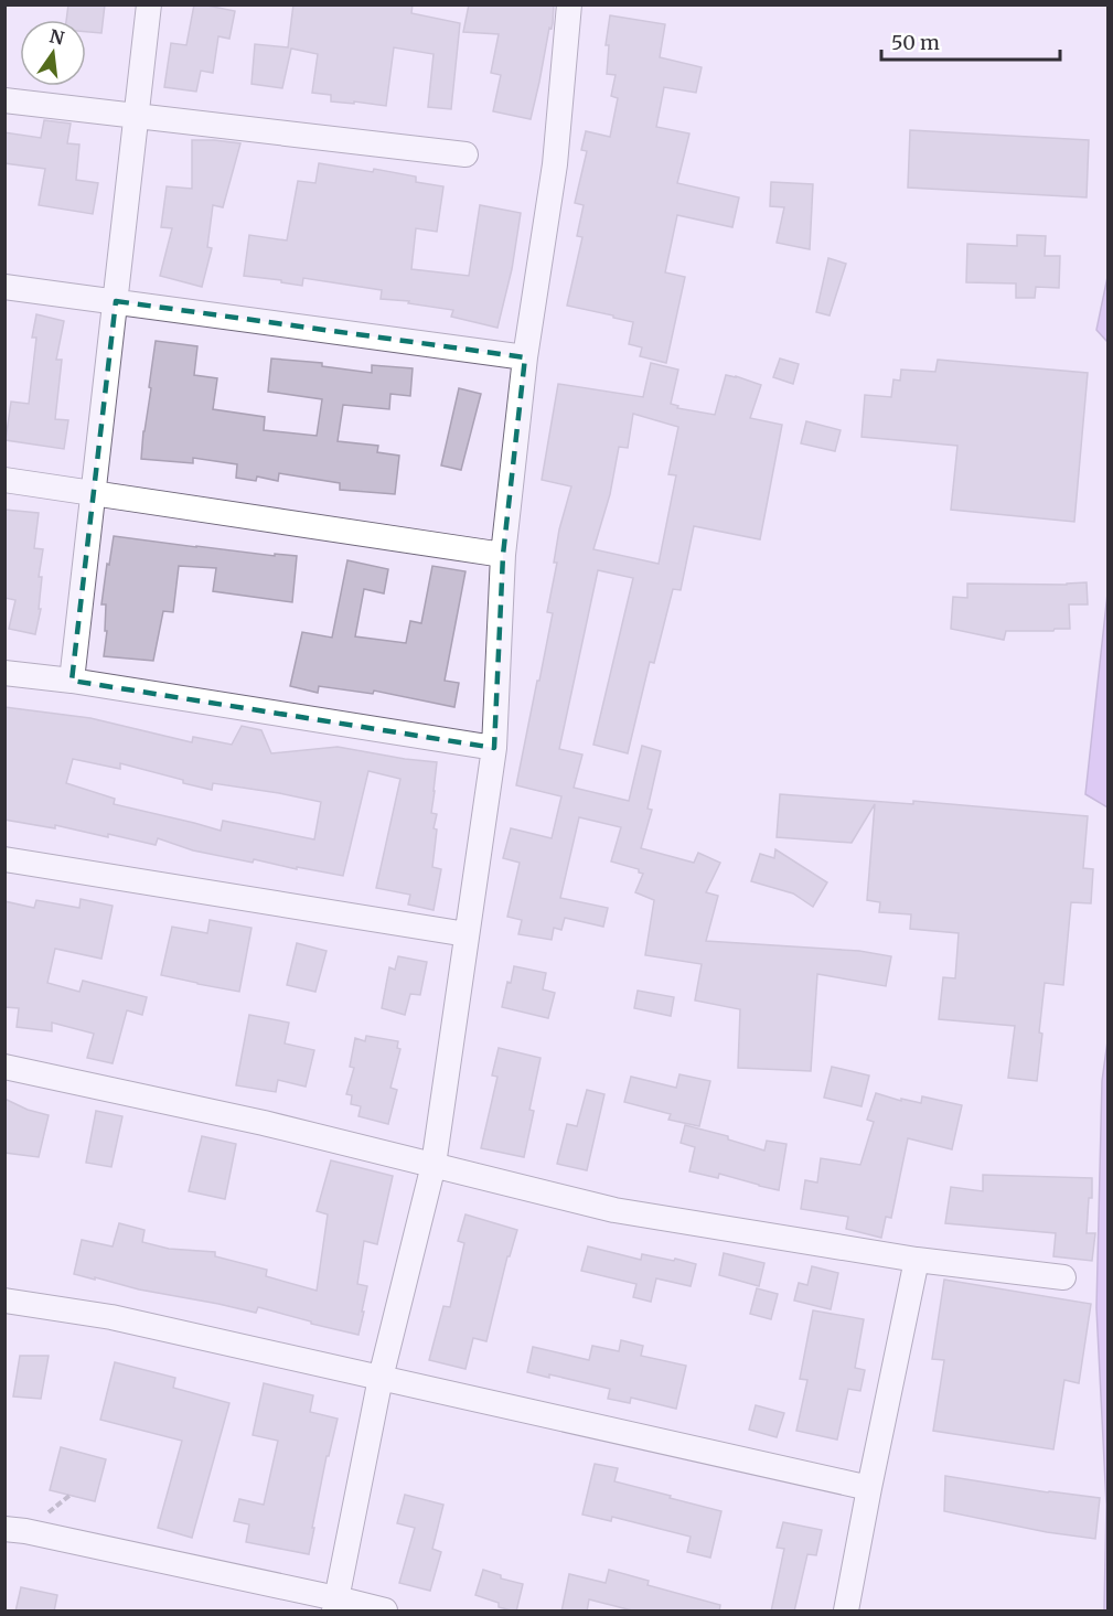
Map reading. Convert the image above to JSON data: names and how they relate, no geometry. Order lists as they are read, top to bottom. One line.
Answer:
{"scale_bar":"50 m","north":"top"}
